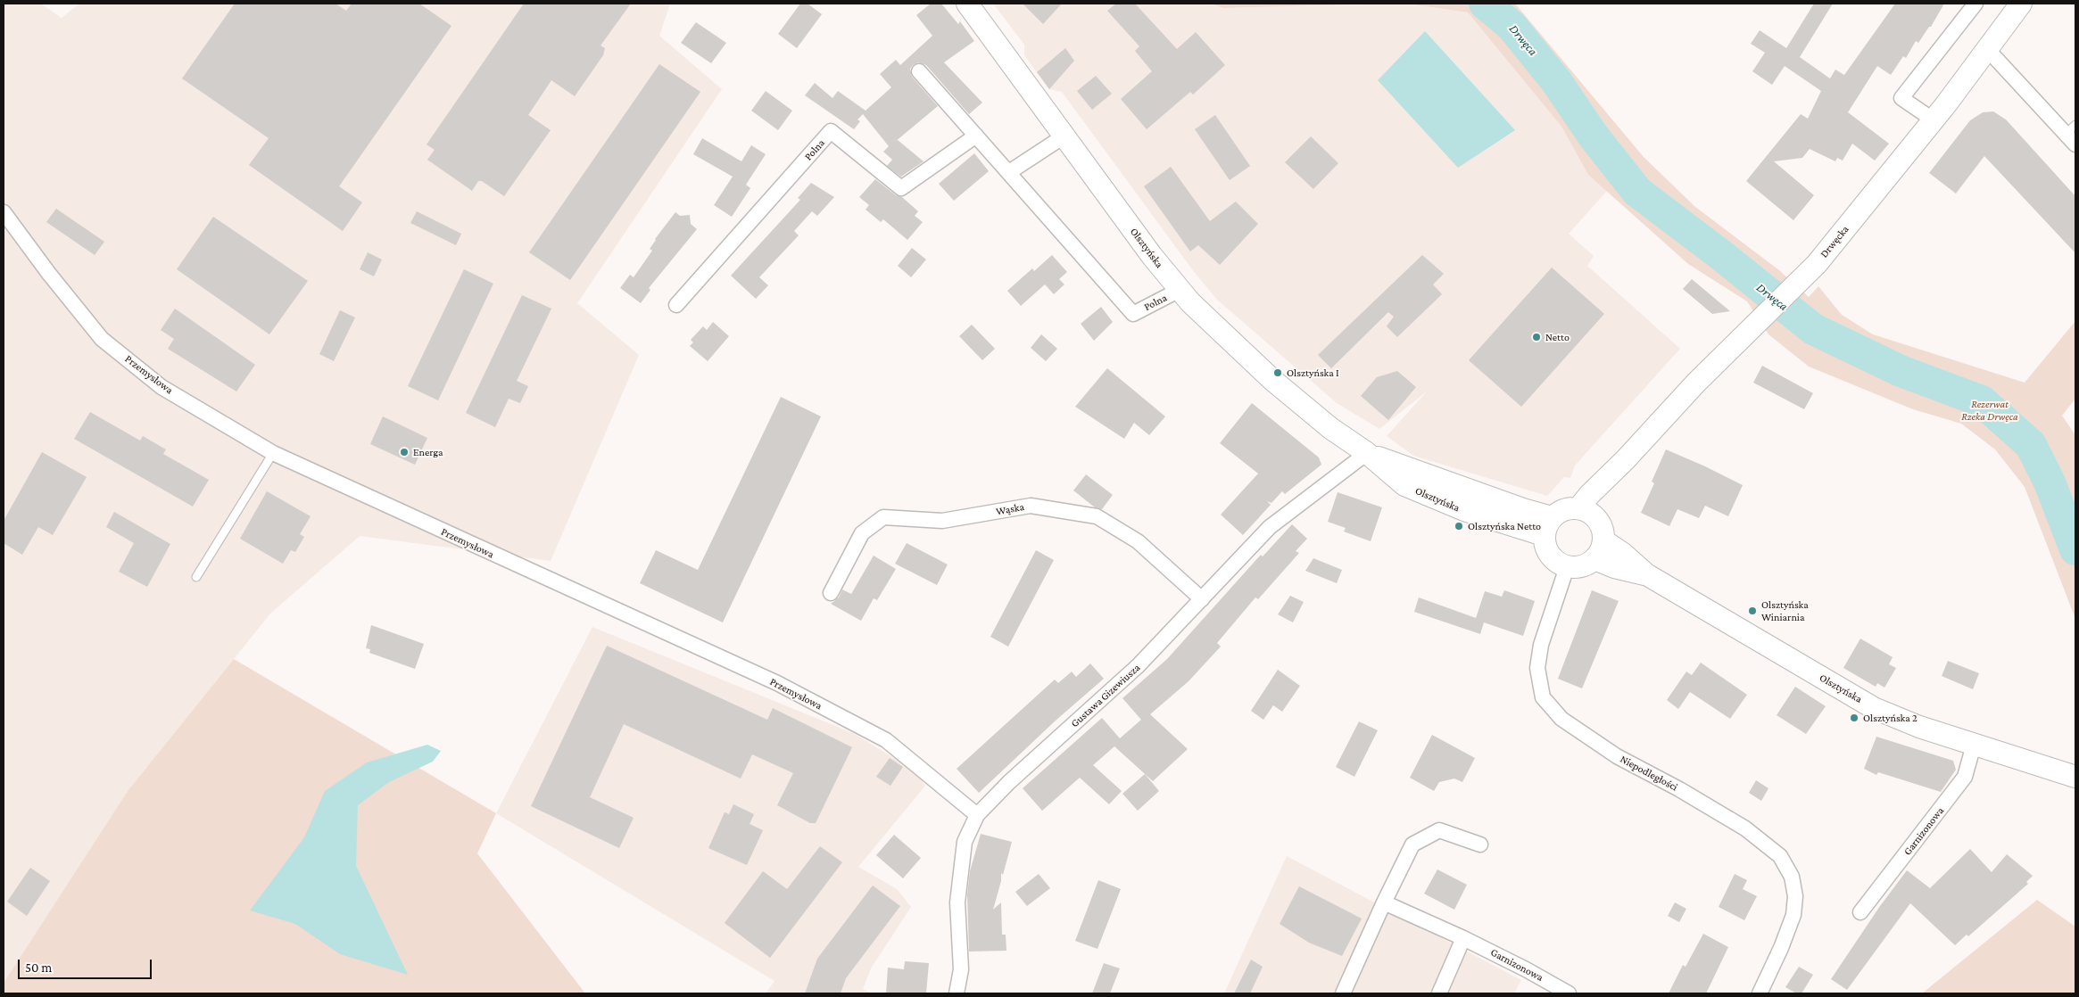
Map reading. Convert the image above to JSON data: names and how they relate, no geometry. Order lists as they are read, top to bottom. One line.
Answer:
{"streets":{"street":["Polna","Drwęcka","Olsztyńska","Przemysłowa","Wąska","Gustawa Gizewiusza","Niepodległości","Garnizonowa"]},"crossings":[["Polna","Olsztyńska"],["Drwęcka","Olsztyńska"],["Drwęcka","Niepodległości"],["Olsztyńska","Gustawa Gizewiusza"],["Olsztyńska","Niepodległości"],["Olsztyńska","Garnizonowa"],["Przemysłowa","Gustawa Gizewiusza"],["Wąska","Gustawa Gizewiusza"]],"water":["Drwęca"],"parks":["Rezerwat Rzeka Drwęca"],"places":["Netto","Olsztyńska I","Energa","Olsztyńska Netto","Olsztyńska Winiarnia","Olsztyńska 2"],"scale_bar":"50 m"}
